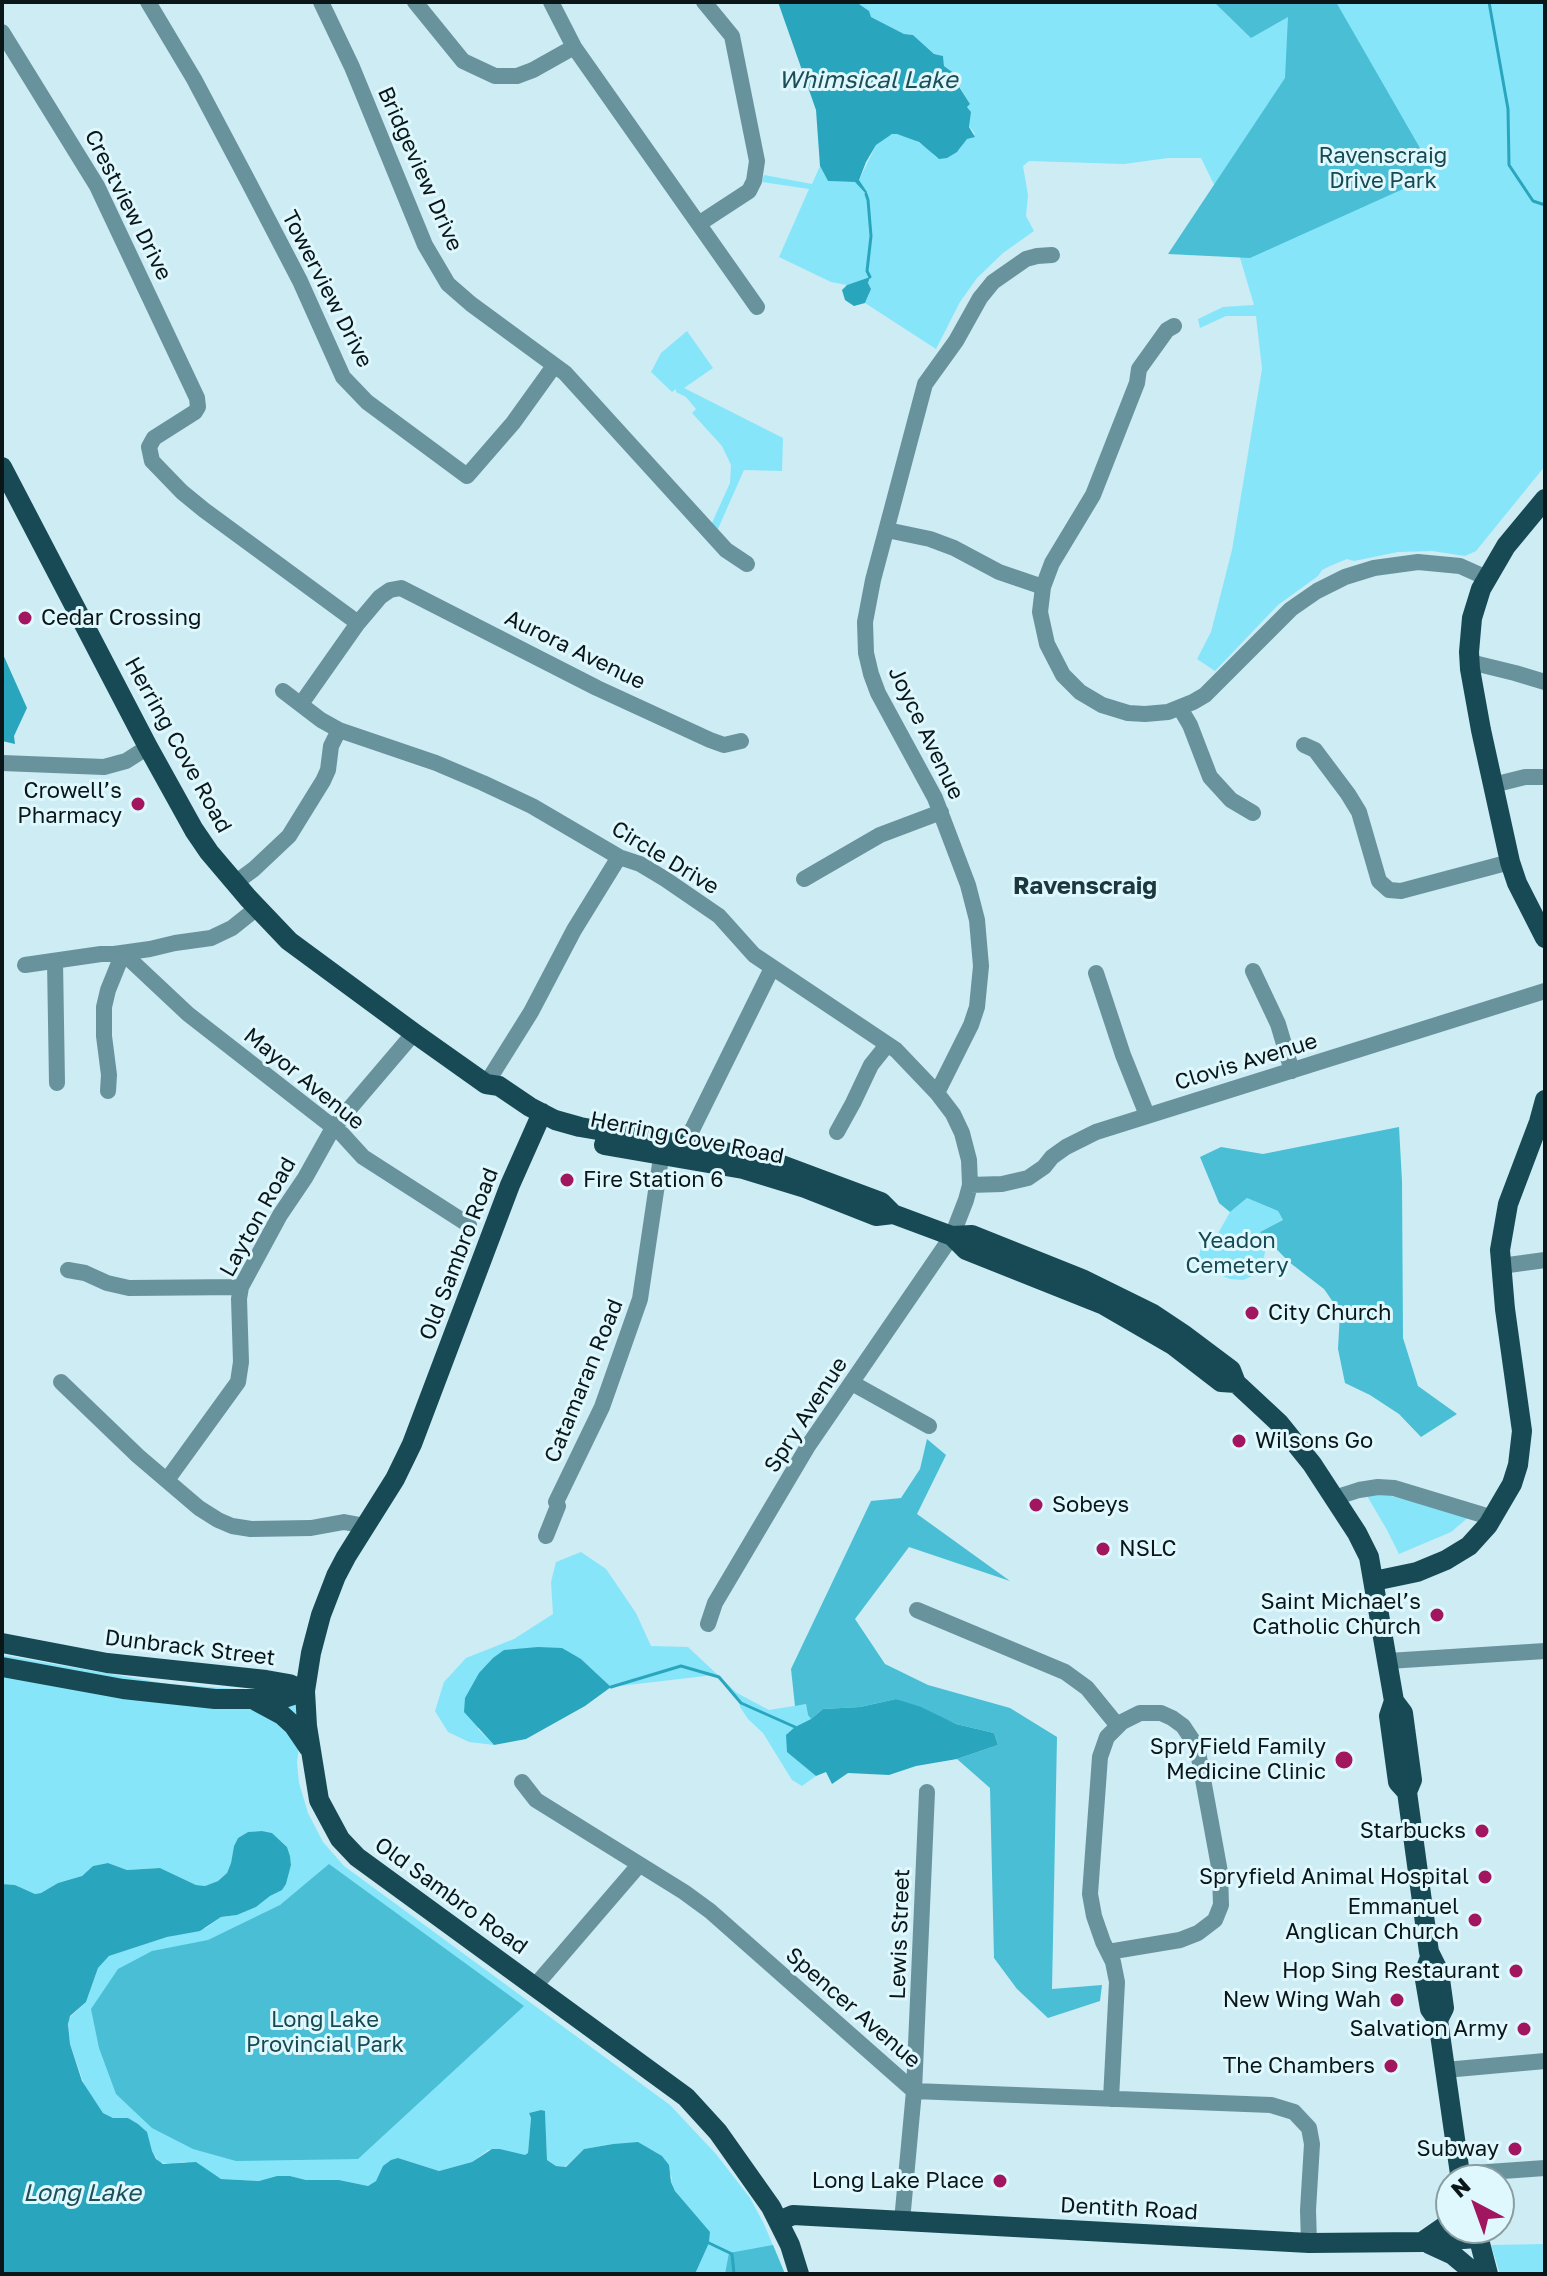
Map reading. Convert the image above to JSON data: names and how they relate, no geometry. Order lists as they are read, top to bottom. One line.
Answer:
{"streets":{"main road":["Herring Cove Road","Old Sambro Road","Dunbrack Street","Dentith Road"],"street":["Bridgeview Drive","Crestview Drive","Towerview Drive","Aurora Avenue","Joyce Avenue","Circle Drive","Clovis Avenue","Mayor Avenue","Layton Road","Catamaran Road","Spry Avenue","Lewis Street","Spencer Avenue"]},"crossings":[["Bridgeview Drive","Towerview Drive"],["Crestview Drive","Aurora Avenue"],["Joyce Avenue","Circle Drive"],["Herring Cove Road","Circle Drive"],["Herring Cove Road","Layton Road"],["Herring Cove Road","Old Sambro Road"],["Herring Cove Road","Catamaran Road"],["Herring Cove Road","Spry Avenue"],["Circle Drive","Clovis Avenue"],["Circle Drive","Spry Avenue"],["Mayor Avenue","Layton Road"],["Old Sambro Road","Dunbrack Street"],["Old Sambro Road","Dentith Road"],["Lewis Street","Spencer Avenue"],["Lewis Street","Dentith Road"],["Spencer Avenue","Dentith Road"]],"districts":["Ravenscraig"],"water":["Whimsical Lake","Long Lake"],"parks":["Ravenscraig Drive Park","Yeadon Cemetery","Long Lake Provincial Park"],"places":["Cedar Crossing","Crowell’s Pharmacy","Fire Station 6","City Church","Wilsons Go","Sobeys","NSLC","Saint Michael’s Catholic Church","SpryField Family Medicine Clinic","Starbucks","Spryfield Animal Hospital","Emmanuel Anglican Church","Hop Sing Restaurant","New Wing Wah","Salvation Army","The Chambers","Subway","Long Lake Place"],"north":"top left"}
